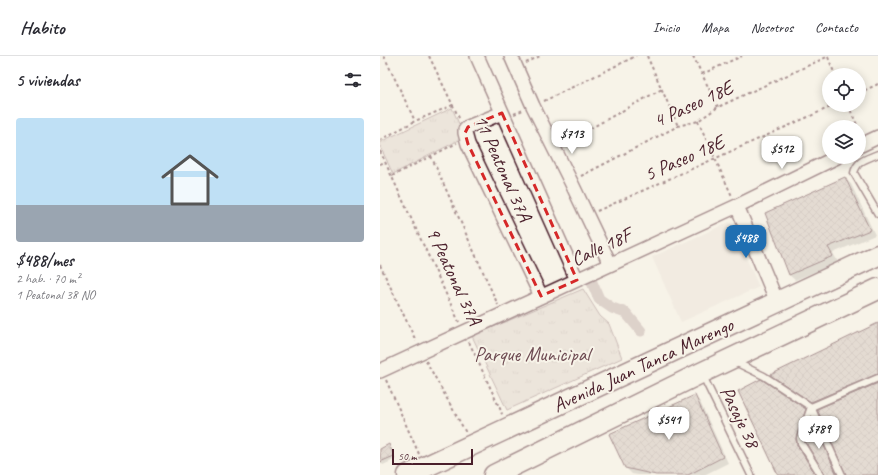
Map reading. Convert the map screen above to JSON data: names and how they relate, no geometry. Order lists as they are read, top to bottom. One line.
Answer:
{"streets":{"main road":["Avenida Juan Tanca Marengo"],"street":["11 Peatonal 37A","Calle 18F"],"lane":["Pasaje 38"],"path":["4 Paseo 18E","5 Paseo 18E","9 Peatonal 37A"]},"crossings":[["11 Peatonal 37A","Calle 18F"],["Calle 18F","9 Peatonal 37A"],["Avenida Juan Tanca Marengo","Pasaje 38"]],"parks":["Parque Municipal"],"scale_bar":"50 m","page":{"header":"Habito","nav":["Inicio","Mapa","Nosotros","Contacto"],"heading":"5 viviendas","list":[{"name":"$488/mes","note":"2 hab. · 70 m² · 1 Peatonal 38 NO"}],"price":["$713","$512","$488","$541","$789"],"scale":"50 m"}}
